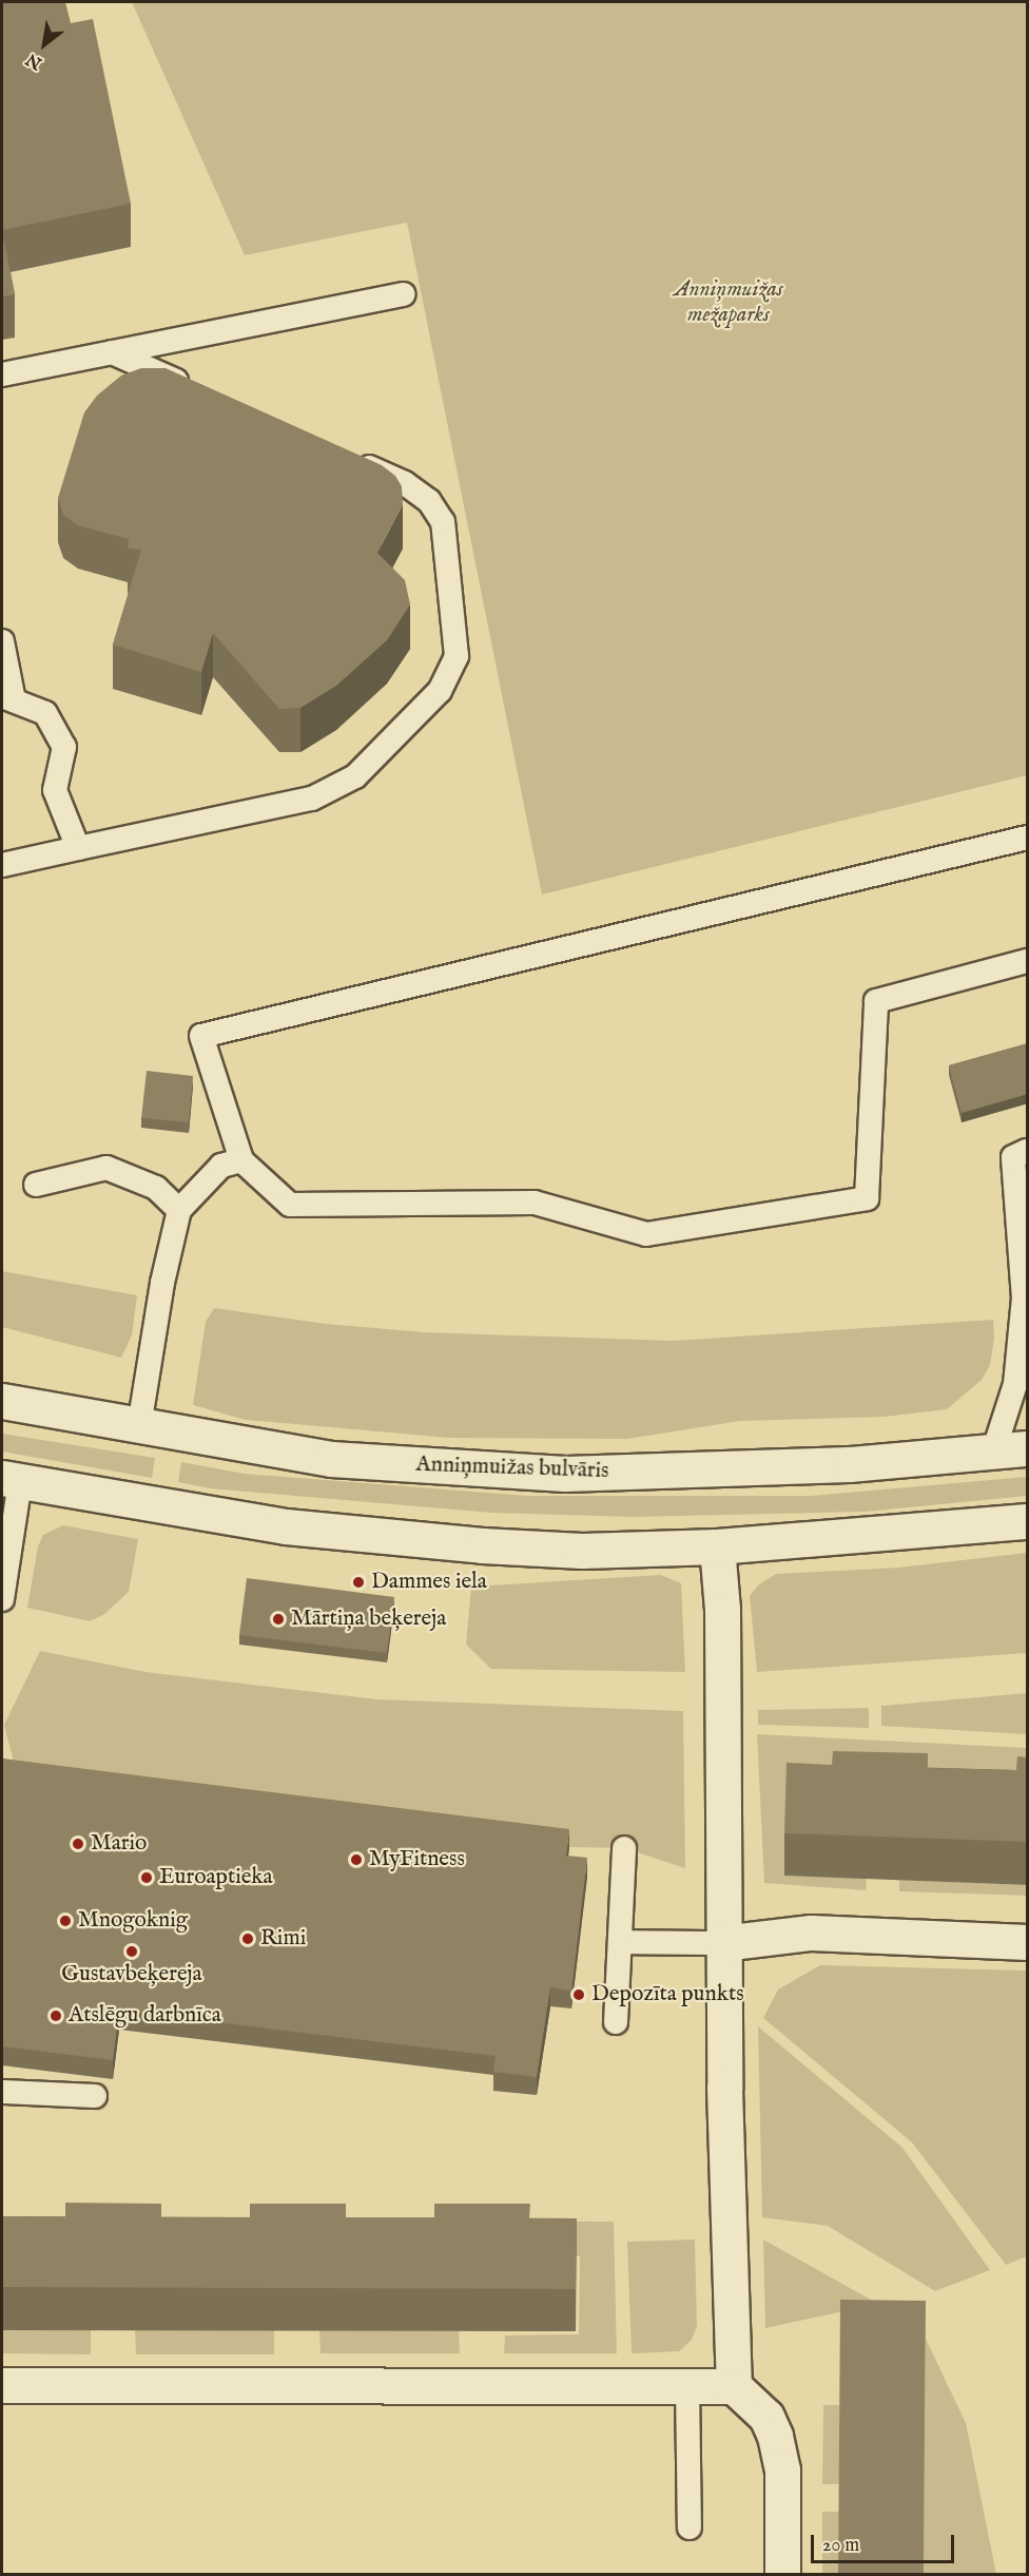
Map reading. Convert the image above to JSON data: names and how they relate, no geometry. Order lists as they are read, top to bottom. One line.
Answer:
{"streets":{"street":["Anniņmuižas bulvāris"]},"parks":["Anniņmuižas mežaparks"],"places":["Dammes iela","Mārtiņa beķereja","Mario","MyFitness","Euroaptieka","Mnogoknig","Rimi","Gustavbeķereja","Depozīta punkts","Atslēgu darbnīca"],"scale_bar":"20 m","north":"bottom left"}
